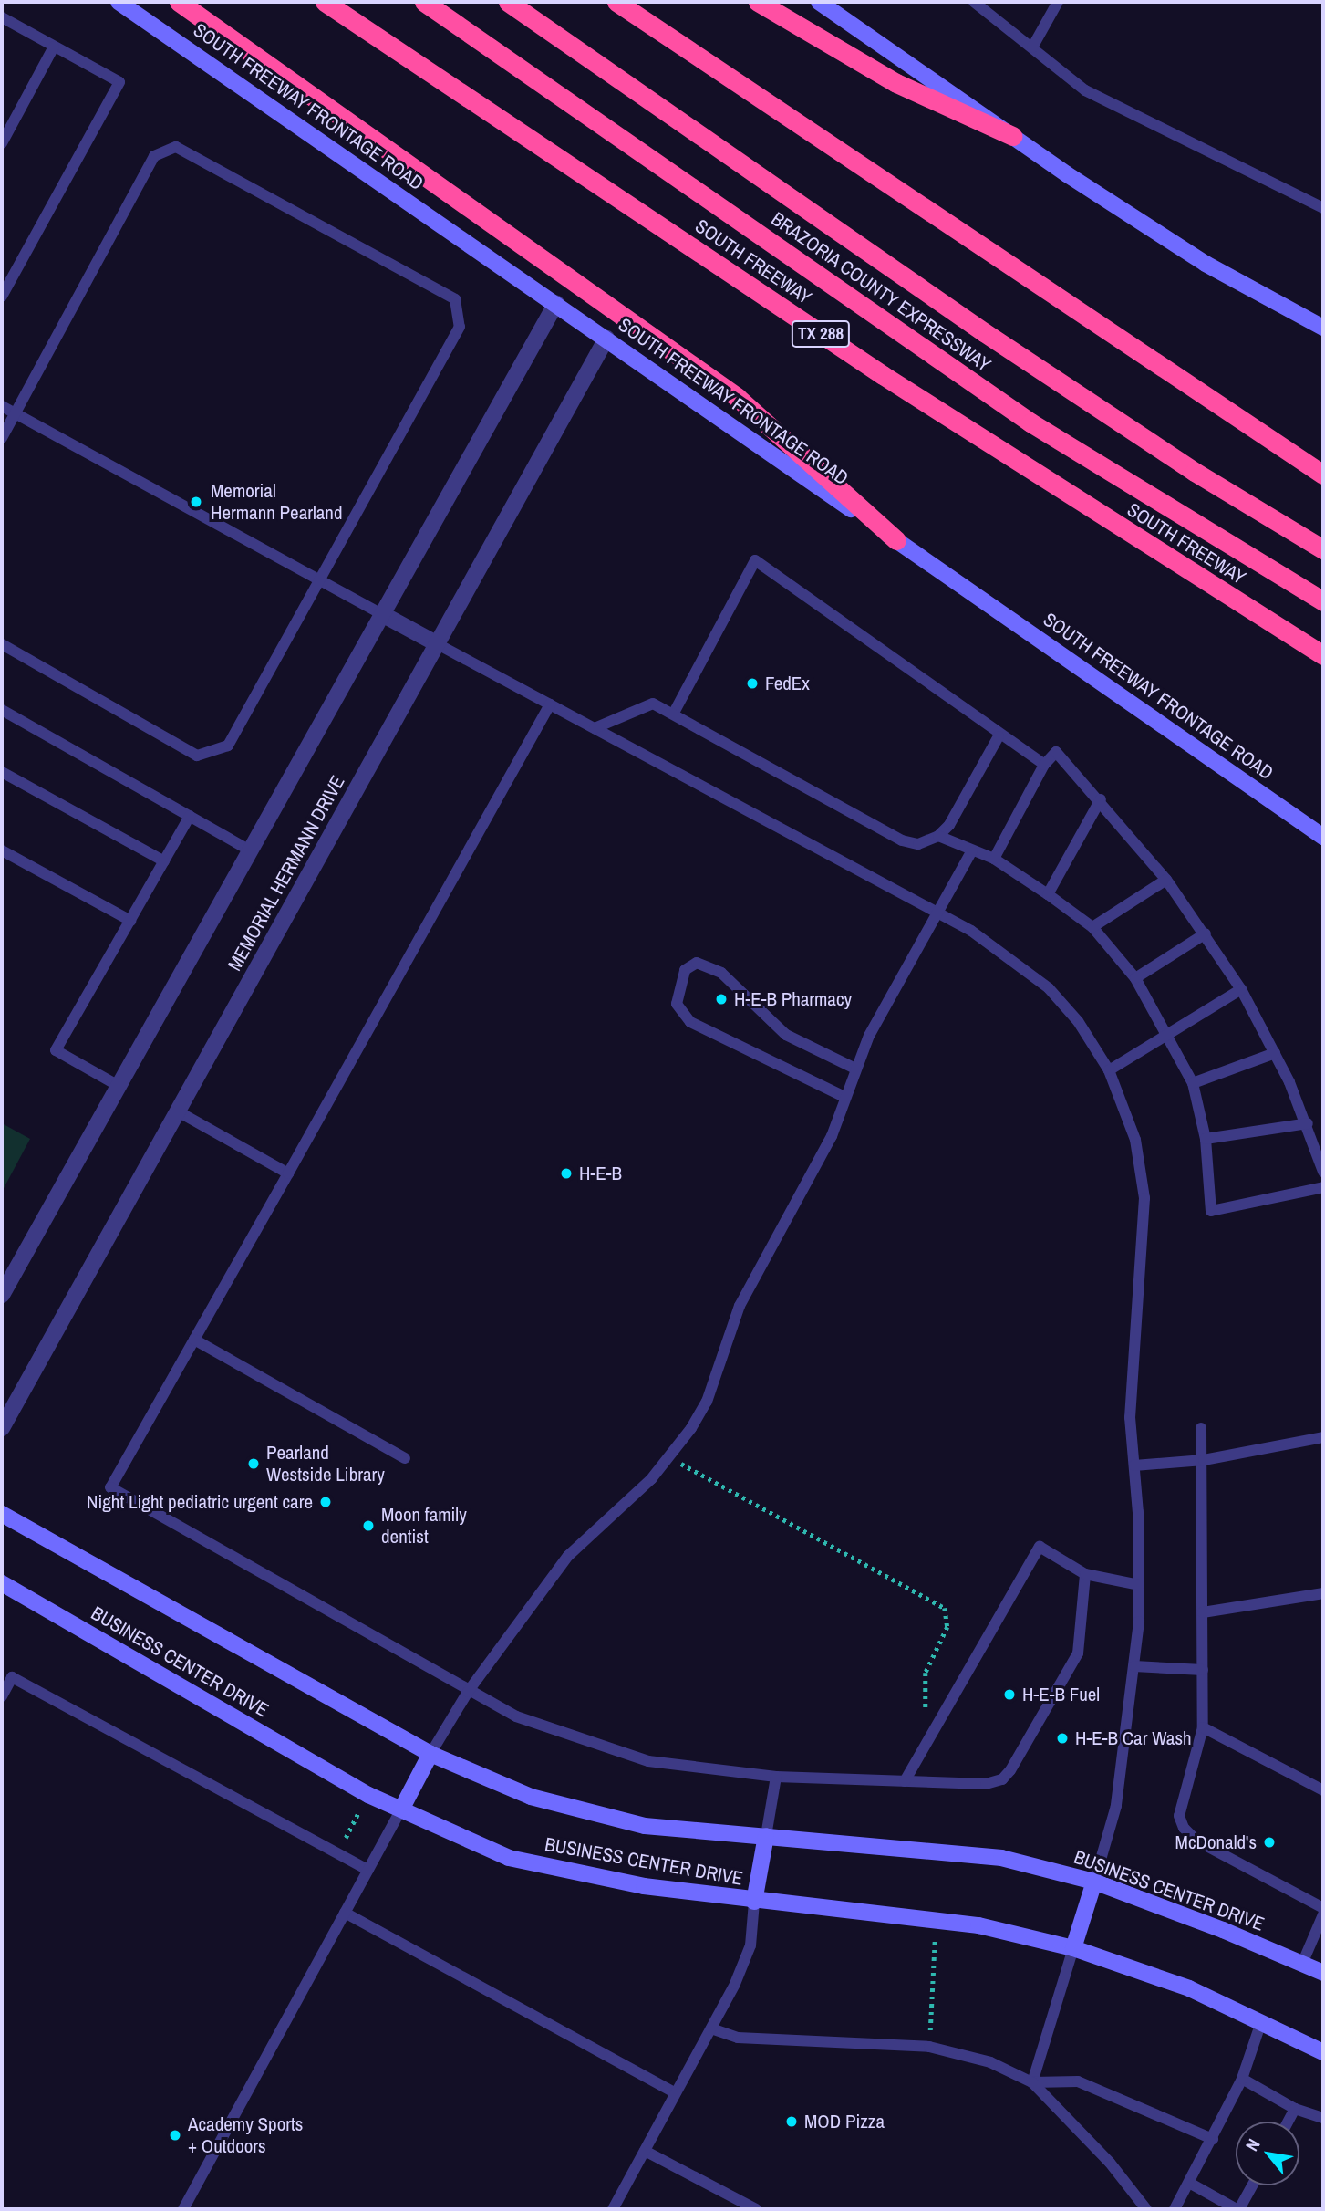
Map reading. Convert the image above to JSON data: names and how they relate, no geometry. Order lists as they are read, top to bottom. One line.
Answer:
{"streets":{"highway":["SOUTH FREEWAY","BRAZORIA COUNTY EXPRESSWAY","TX 288"],"street":["SOUTH FREEWAY FRONTAGE ROAD","MEMORIAL HERMANN DRIVE","BUSINESS CENTER DRIVE"]},"crossings":[["SOUTH FREEWAY FRONTAGE ROAD","MEMORIAL HERMANN DRIVE"]],"places":["Memorial Hermann Pearland","FedEx","H-E-B Pharmacy","H-E-B","Pearland Westside Library","Night Light pediatric urgent care","Moon family dentist","H-E-B Fuel","H-E-B Car Wash","McDonald's","MOD Pizza","Academy Sports + Outdoors"],"north":"top left"}
